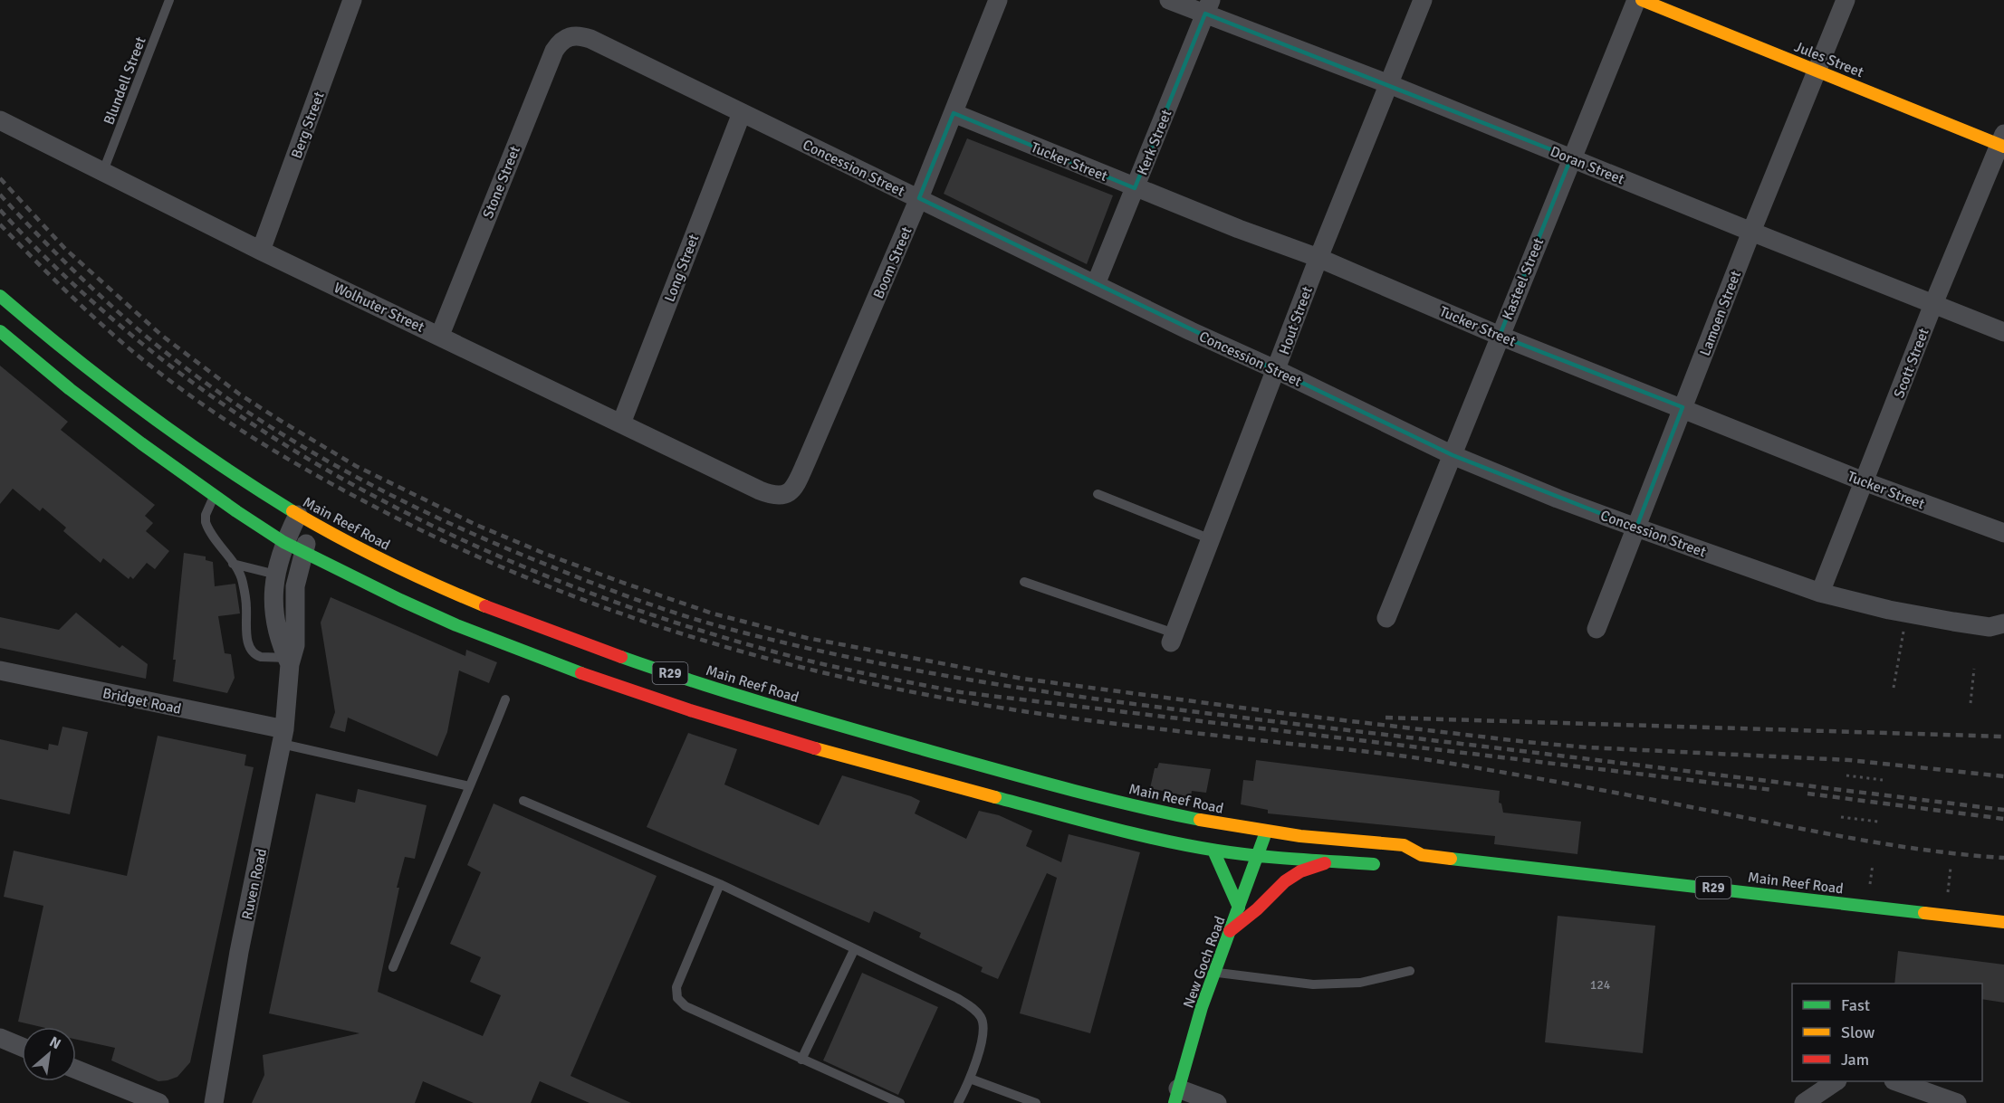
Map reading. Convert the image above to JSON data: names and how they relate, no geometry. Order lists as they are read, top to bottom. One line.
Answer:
{"streets":{"main road":["Jules Street","Main Reef Road","R29","New Goch Road"],"street":["Berg Street","Kerk Street","Tucker Street","Doran Street","Concession Street","Stone Street","Boom Street","Long Street","Kasteel Street","Wolhuter Street","Lamoen Street","Hout Street","Scott Street","Bridget Road","Ruven Road"],"lane":["Blundell Street"]},"crossings":[["Jules Street","Lamoen Street"],["Jules Street","Scott Street"],["Blundell Street","Wolhuter Street"],["Berg Street","Wolhuter Street"],["Kerk Street","Tucker Street"],["Kerk Street","Doran Street"],["Kerk Street","Concession Street"],["Tucker Street","Boom Street"],["Tucker Street","Kasteel Street"],["Tucker Street","Lamoen Street"],["Tucker Street","Hout Street"],["Tucker Street","Scott Street"],["Doran Street","Kasteel Street"],["Doran Street","Lamoen Street"],["Doran Street","Hout Street"],["Doran Street","Scott Street"],["Concession Street","Stone Street"],["Concession Street","Boom Street"],["Concession Street","Long Street"],["Concession Street","Kasteel Street"],["Concession Street","Lamoen Street"],["Concession Street","Hout Street"],["Concession Street","Scott Street"],["Stone Street","Wolhuter Street"],["Boom Street","Wolhuter Street"],["Long Street","Wolhuter Street"],["Main Reef Road","Ruven Road"],["Main Reef Road","New Goch Road"],["R29","Ruven Road"],["R29","New Goch Road"],["Bridget Road","Ruven Road"]],"house_numbers":["124"],"legend":["Fast","Slow","Jam"],"north":"top right"}
